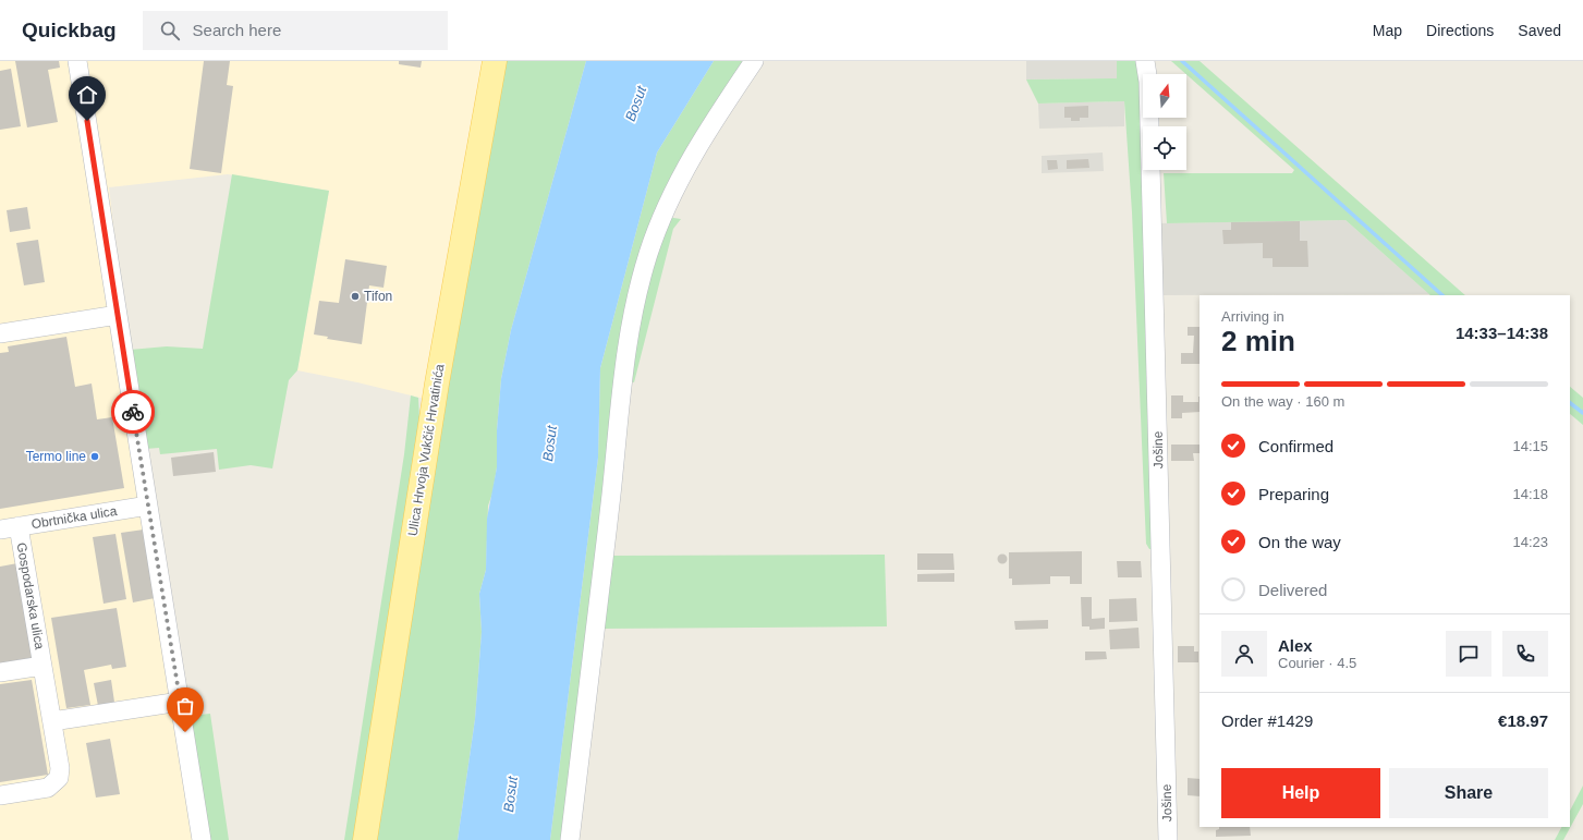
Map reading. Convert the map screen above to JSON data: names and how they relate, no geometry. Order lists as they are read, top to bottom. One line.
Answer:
{"streets":{"main road":["Ulica Hrvoja Vukčić Hrvatinića"],"street":["Jošine","Obrtnička ulica","Gospodarska ulica"]},"crossings":[["Obrtnička ulica","Gospodarska ulica"]],"water":["Bosut"],"places":["Tifon","Termo line"],"north":"top","page":{"header":"Quickbag","search":"Search here","nav":["Map","Directions","Saved"],"heading":["2 min","Arriving in","14:33–14:38"],"panel":["Alex","Courier · 4.5","Order #1429","€18.97"],"bar":"On the way · 160 m","list":[["Confirmed","14:15"],["Preparing","14:18"],["On the way","14:23"],"Delivered"],"buttons":["Help","Share"]}}
